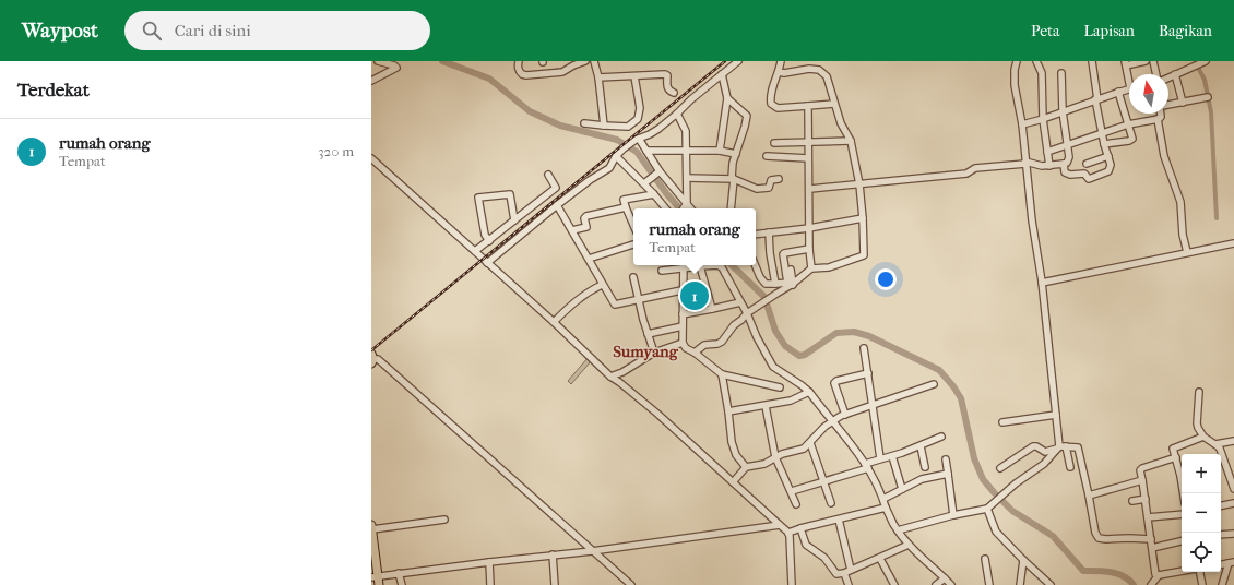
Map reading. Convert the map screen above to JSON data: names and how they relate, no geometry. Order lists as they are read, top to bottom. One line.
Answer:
{"districts":["Sumyang"],"north":"top","page":{"header":"Waypost","search":"Cari di sini","nav":["Peta","Lapisan","Bagikan"],"heading":"Terdekat","list":[{"mark":"1","name":"rumah orang","note":"Tempat","value":"320 m"}],"popup":["rumah orang","Tempat"],"pins":"1","map_buttons":["+","−"]}}
